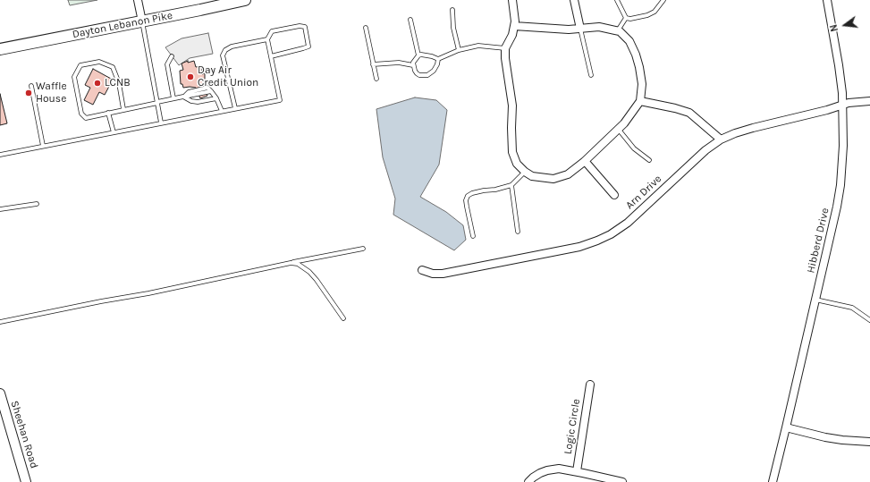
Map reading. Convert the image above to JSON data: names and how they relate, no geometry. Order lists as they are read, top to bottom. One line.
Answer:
{"streets":{"main road":["Dayton Lebanon Pike"],"street":["Arn Drive","Hibberd Drive","Logic Circle","Sheehan Road"]},"crossings":[["Arn Drive","Hibberd Drive"]],"places":["Day Air Credit Union","LCNB","Waffle House"],"north":"left"}
